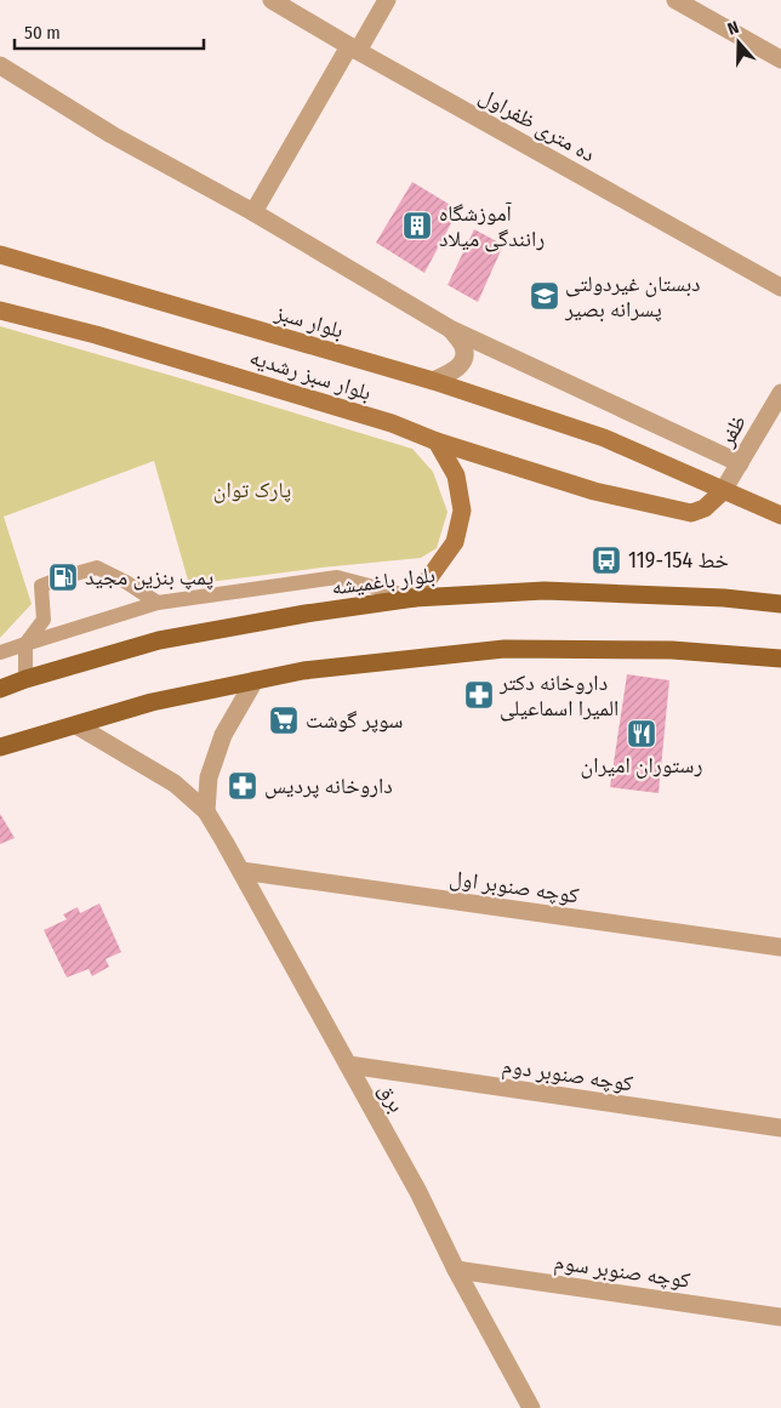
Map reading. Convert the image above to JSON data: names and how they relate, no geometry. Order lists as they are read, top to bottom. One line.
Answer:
{"streets":{"main road":["بلوار سبز","بلوار سبز رشدیه","بلوار باغمیشه"],"street":["ده متری ظفراول","ظفر","کوچه صنوبر اول","کوچه صنوبر دوم","برق","کوچه صنوبر سوم"]},"crossings":[["بلوار سبز","بلوار سبز رشدیه"],["بلوار سبز","ظفر"],["بلوار سبز رشدیه","ظفر"],["کوچه صنوبر اول","برق"],["کوچه صنوبر دوم","برق"],["برق","کوچه صنوبر سوم"]],"parks":["پارک توان"],"places":{"building":["آموزشگاه رانندگی میلاد"],"school or university":["دبستان غیردولتی پسرانه بصیر"],"bus stop":["خط 154-119"],"fuel station":["پمپ بنزین مجید"],"pharmacy":["داروخانه دکتر المیرا اسماعیلی","داروخانه پردیس"],"supermarket":["سوپر گوشت"],"restaurant":["رستوران امیران"]},"scale_bar":"50 m","north":"top"}
